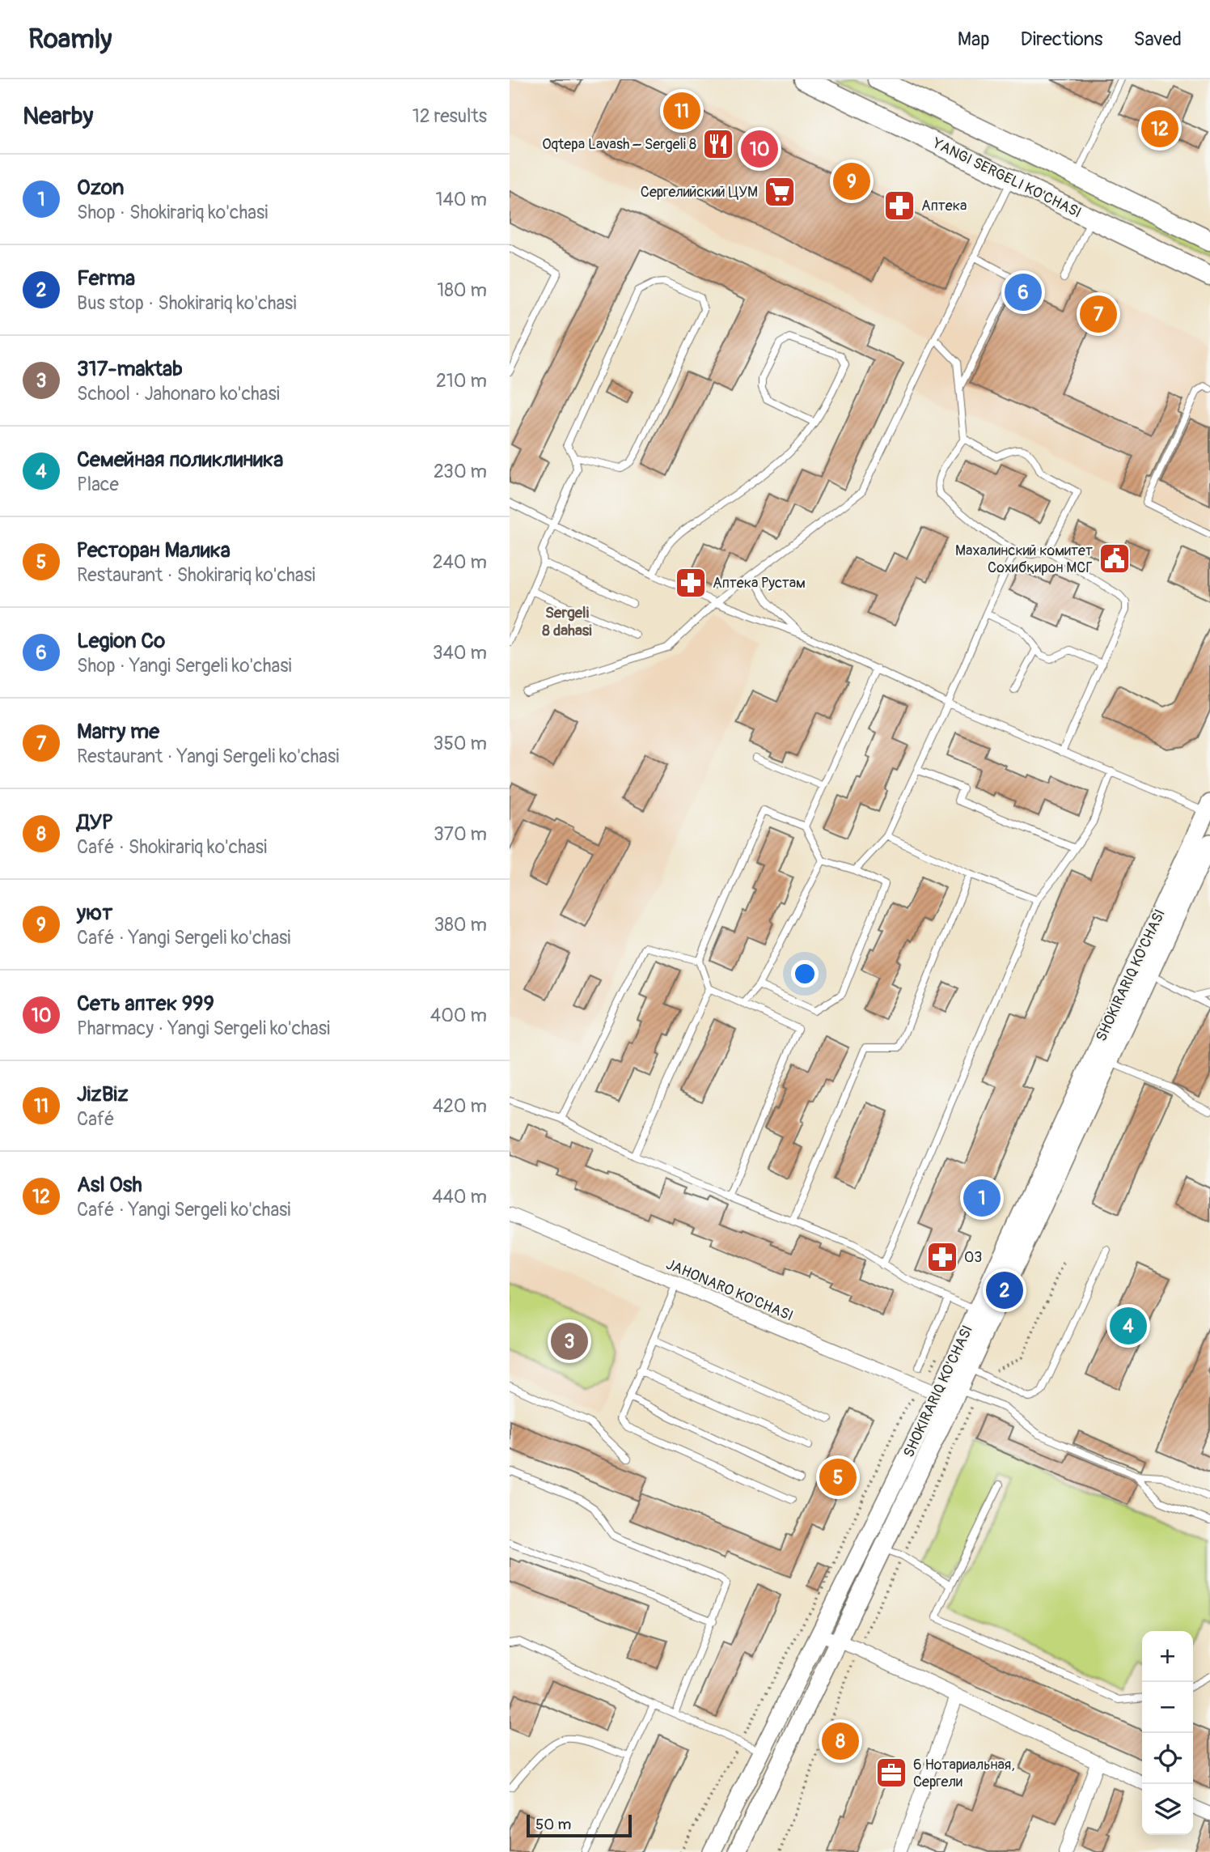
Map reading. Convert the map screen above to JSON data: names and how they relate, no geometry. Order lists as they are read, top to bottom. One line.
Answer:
{"streets":{"main road":["YANGI SERGELI KO'CHASI","SHOKIRARIQ KO'CHASI"],"street":["JAHONARO KO'CHASI"]},"crossings":[["SHOKIRARIQ KO'CHASI","JAHONARO KO'CHASI"]],"districts":["Sergeli 8 dahasi"],"places":{"restaurant":["Oqtepa Lavash – Sergeli 8"],"supermarket":["Сергелийский ЦУМ"],"pharmacy":["Аптека","Аптека Рустам","03"],"public building":["Махалинский комитет Сохибқирон МСГ"],"office":["6 Нотариальная, Сергели"]},"scale_bar":"50 m","page":{"header":"Roamly","nav":["Map","Directions","Saved"],"heading":["Nearby","12 results"],"pins":["11","12","10","9","6","7","1","2","4","3","5","8"],"list":[{"mark":"1","name":"Ozon","note":"Shop · Shokirariq ko'chasi","value":"140 m"},{"mark":"2","name":"Ferma","note":"Bus stop · Shokirariq ko'chasi","value":"180 m"},{"mark":"3","name":"317-maktab","note":"School · Jahonaro ko'chasi","value":"210 m"},{"mark":"4","name":"Семейная поликлиника","note":"Place","value":"230 m"},{"mark":"5","name":"Ресторан Малика","note":"Restaurant · Shokirariq ko'chasi","value":"240 m"},{"mark":"6","name":"Legion Co","note":"Shop · Yangi Sergeli ko'chasi","value":"340 m"},{"mark":"7","name":"Marry me","note":"Restaurant · Yangi Sergeli ko'chasi","value":"350 m"},{"mark":"8","name":"ДУР","note":"Café · Shokirariq ko'chasi","value":"370 m"},{"mark":"9","name":"уют","note":"Café · Yangi Sergeli ko'chasi","value":"380 m"},{"mark":"10","name":"Сеть аптек 999","note":"Pharmacy · Yangi Sergeli ko'chasi","value":"400 m"},{"mark":"11","name":"JizBiz","note":"Café","value":"420 m"},{"mark":"12","name":"Asl Osh","note":"Café · Yangi Sergeli ko'chasi","value":"440 m"}],"map_buttons":["+","−"],"scale":"50 m"}}
